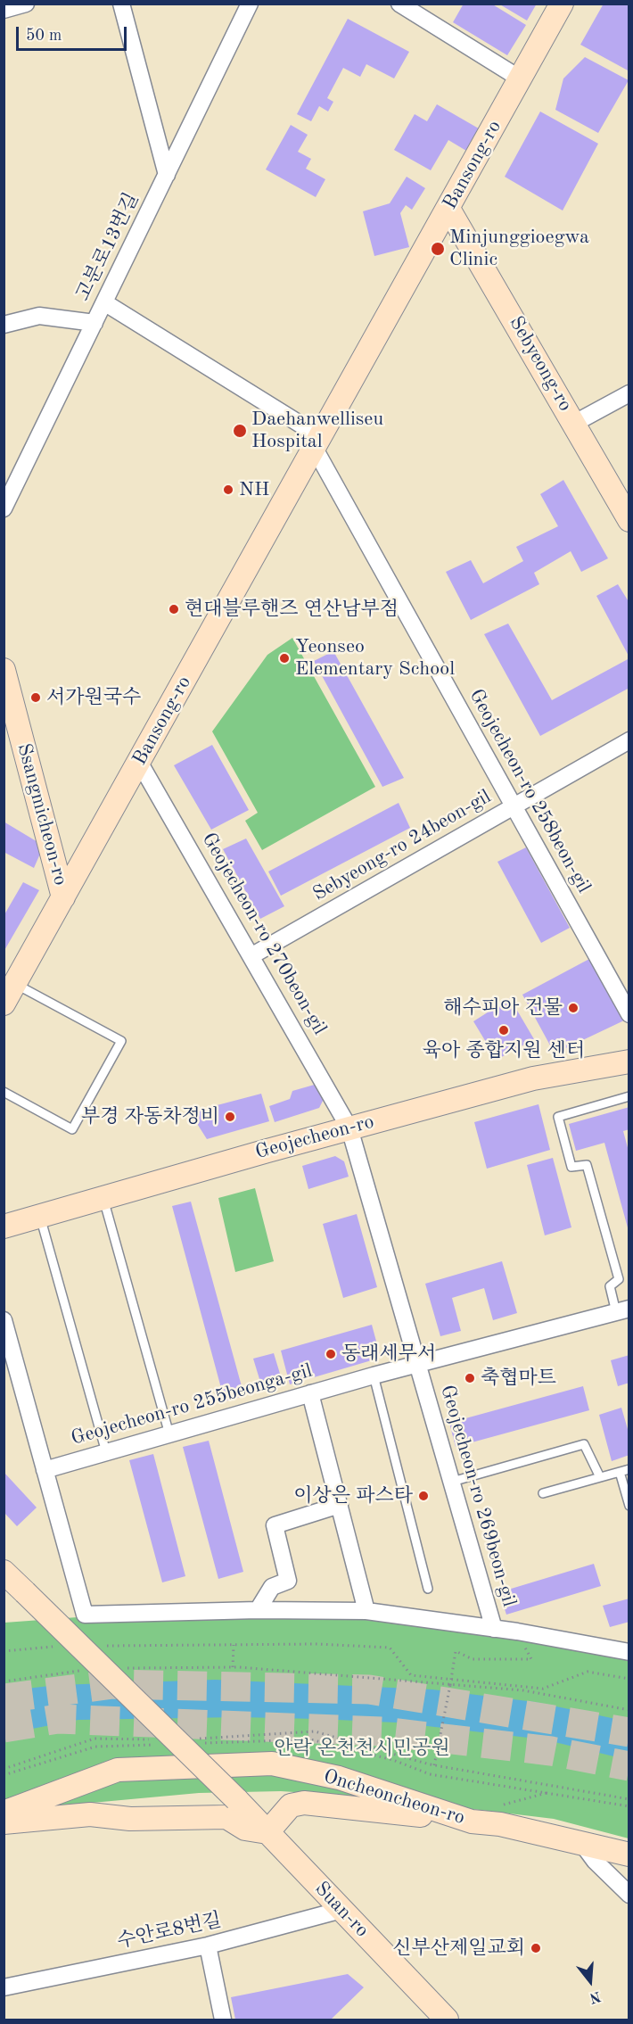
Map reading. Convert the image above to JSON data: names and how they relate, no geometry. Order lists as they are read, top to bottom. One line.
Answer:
{"streets":{"main road":["Bansong-ro","Sebyeong-ro","Ssangmicheon-ro","Geojecheon-ro","Oncheoncheon-ro","Suan-ro"],"street":["고분로13번길","Geojecheon-ro 258beon-gil","Sebyeong-ro 24beon-gil","Geojecheon-ro 270beon-gil","Geojecheon-ro 255beonga-gil","Geojecheon-ro 269beon-gil","수안로8번길"]},"crossings":[["Bansong-ro","Sebyeong-ro"],["Bansong-ro","Geojecheon-ro 258beon-gil"],["Bansong-ro","Ssangmicheon-ro"],["Bansong-ro","Geojecheon-ro 270beon-gil"],["Geojecheon-ro 258beon-gil","Sebyeong-ro 24beon-gil"],["Sebyeong-ro 24beon-gil","Geojecheon-ro 270beon-gil"],["Geojecheon-ro 270beon-gil","Geojecheon-ro"],["Geojecheon-ro 270beon-gil","Geojecheon-ro 269beon-gil"],["Geojecheon-ro","Geojecheon-ro 269beon-gil"],["Geojecheon-ro 255beonga-gil","Geojecheon-ro 269beon-gil"],["Suan-ro","수안로8번길"]],"parks":["안락 온천천시민공원"],"places":["Minjunggioegwa Clinic","Daehanwelliseu Hospital","NH","현대블루핸즈 연산남부점","Yeonseo Elementary School","서가원국수","해수피아 건물","육아 종합지원 센터","부경 자동차정비","동래세무서","축협마트","이상은 파스타","신부산제일교회"],"scale_bar":"50 m","north":"bottom"}
